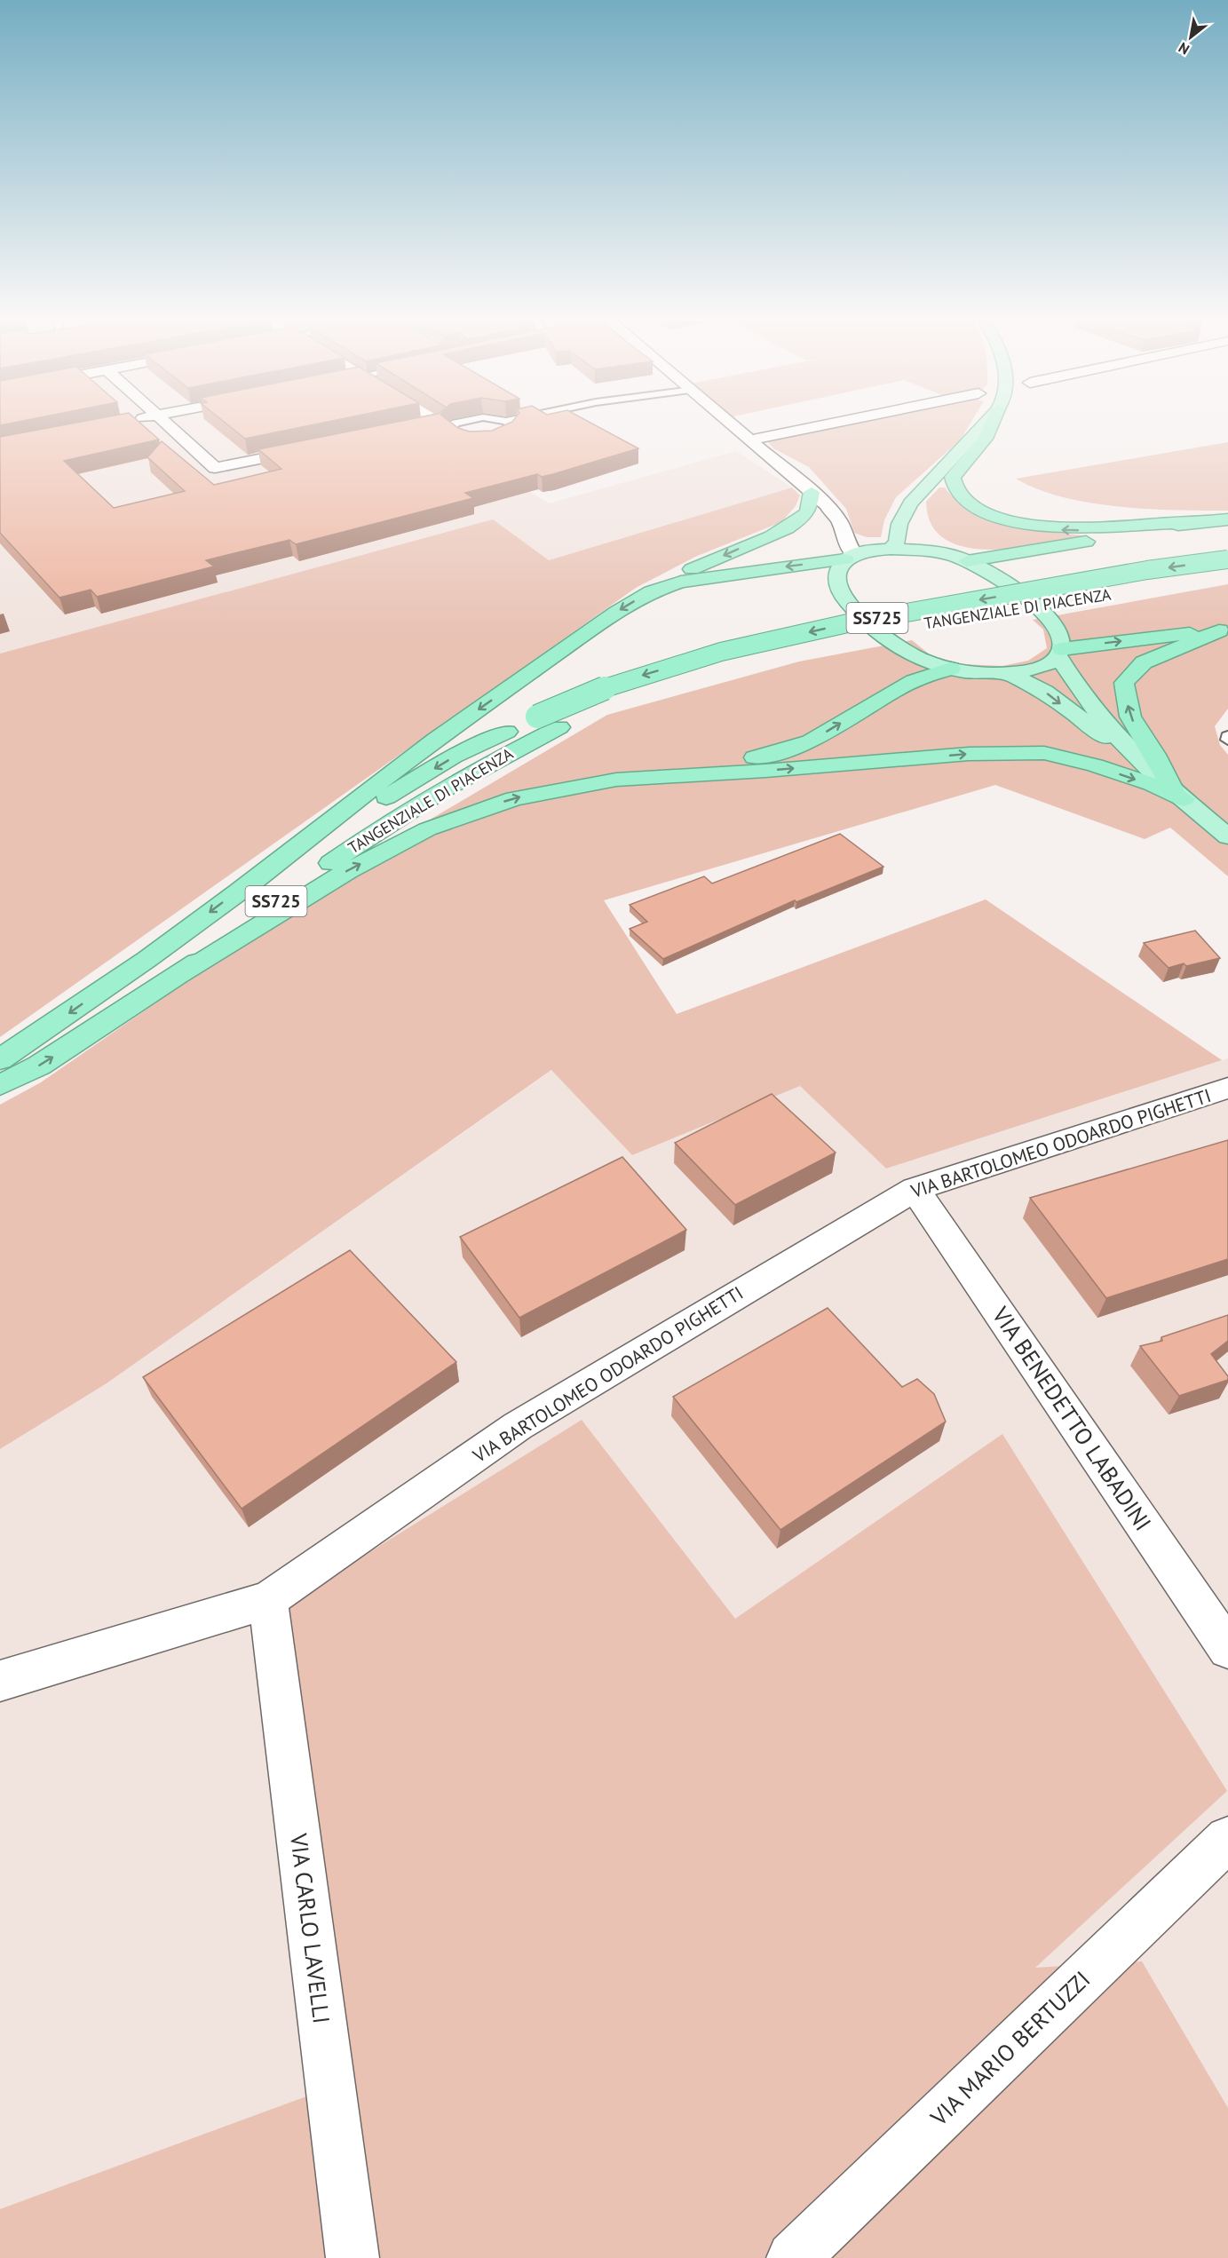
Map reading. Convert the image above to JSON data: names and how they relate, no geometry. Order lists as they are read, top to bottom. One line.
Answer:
{"streets":{"highway":["TANGENZIALE DI PIACENZA","SS725"],"street":["VIA BARTOLOMEO ODOARDO PIGHETTI","VIA BENEDETTO LABADINI","VIA CARLO LAVELLI","VIA MARIO BERTUZZI"]},"crossings":[["VIA BARTOLOMEO ODOARDO PIGHETTI","VIA BENEDETTO LABADINI"],["VIA BARTOLOMEO ODOARDO PIGHETTI","VIA CARLO LAVELLI"]],"north":"bottom left"}
